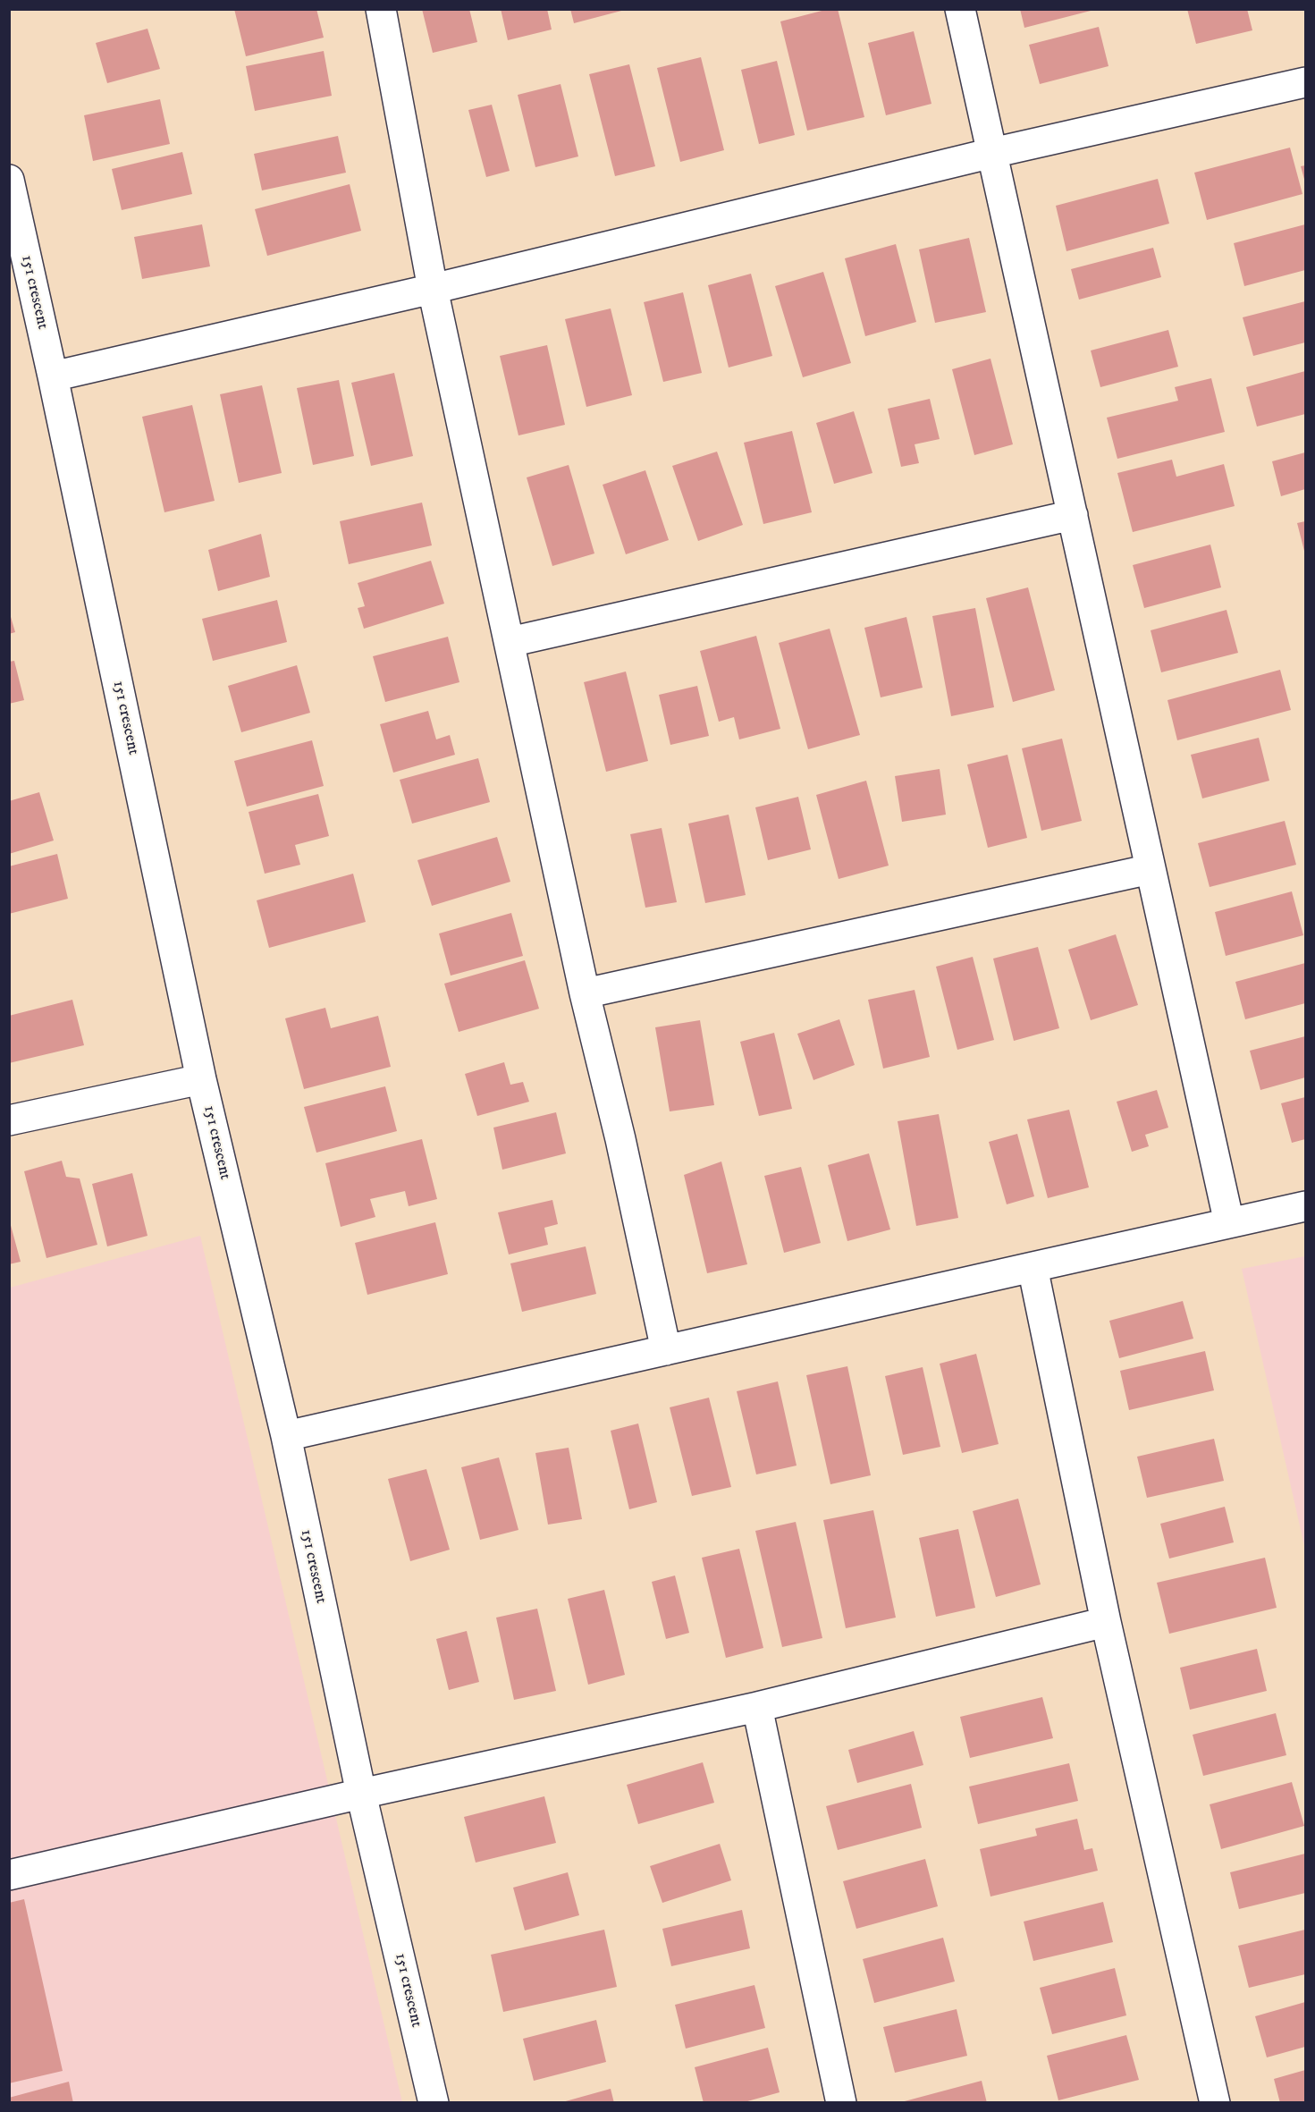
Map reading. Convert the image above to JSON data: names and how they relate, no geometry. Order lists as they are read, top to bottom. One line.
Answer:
{"streets":{"street":["151 crescent"]}}
